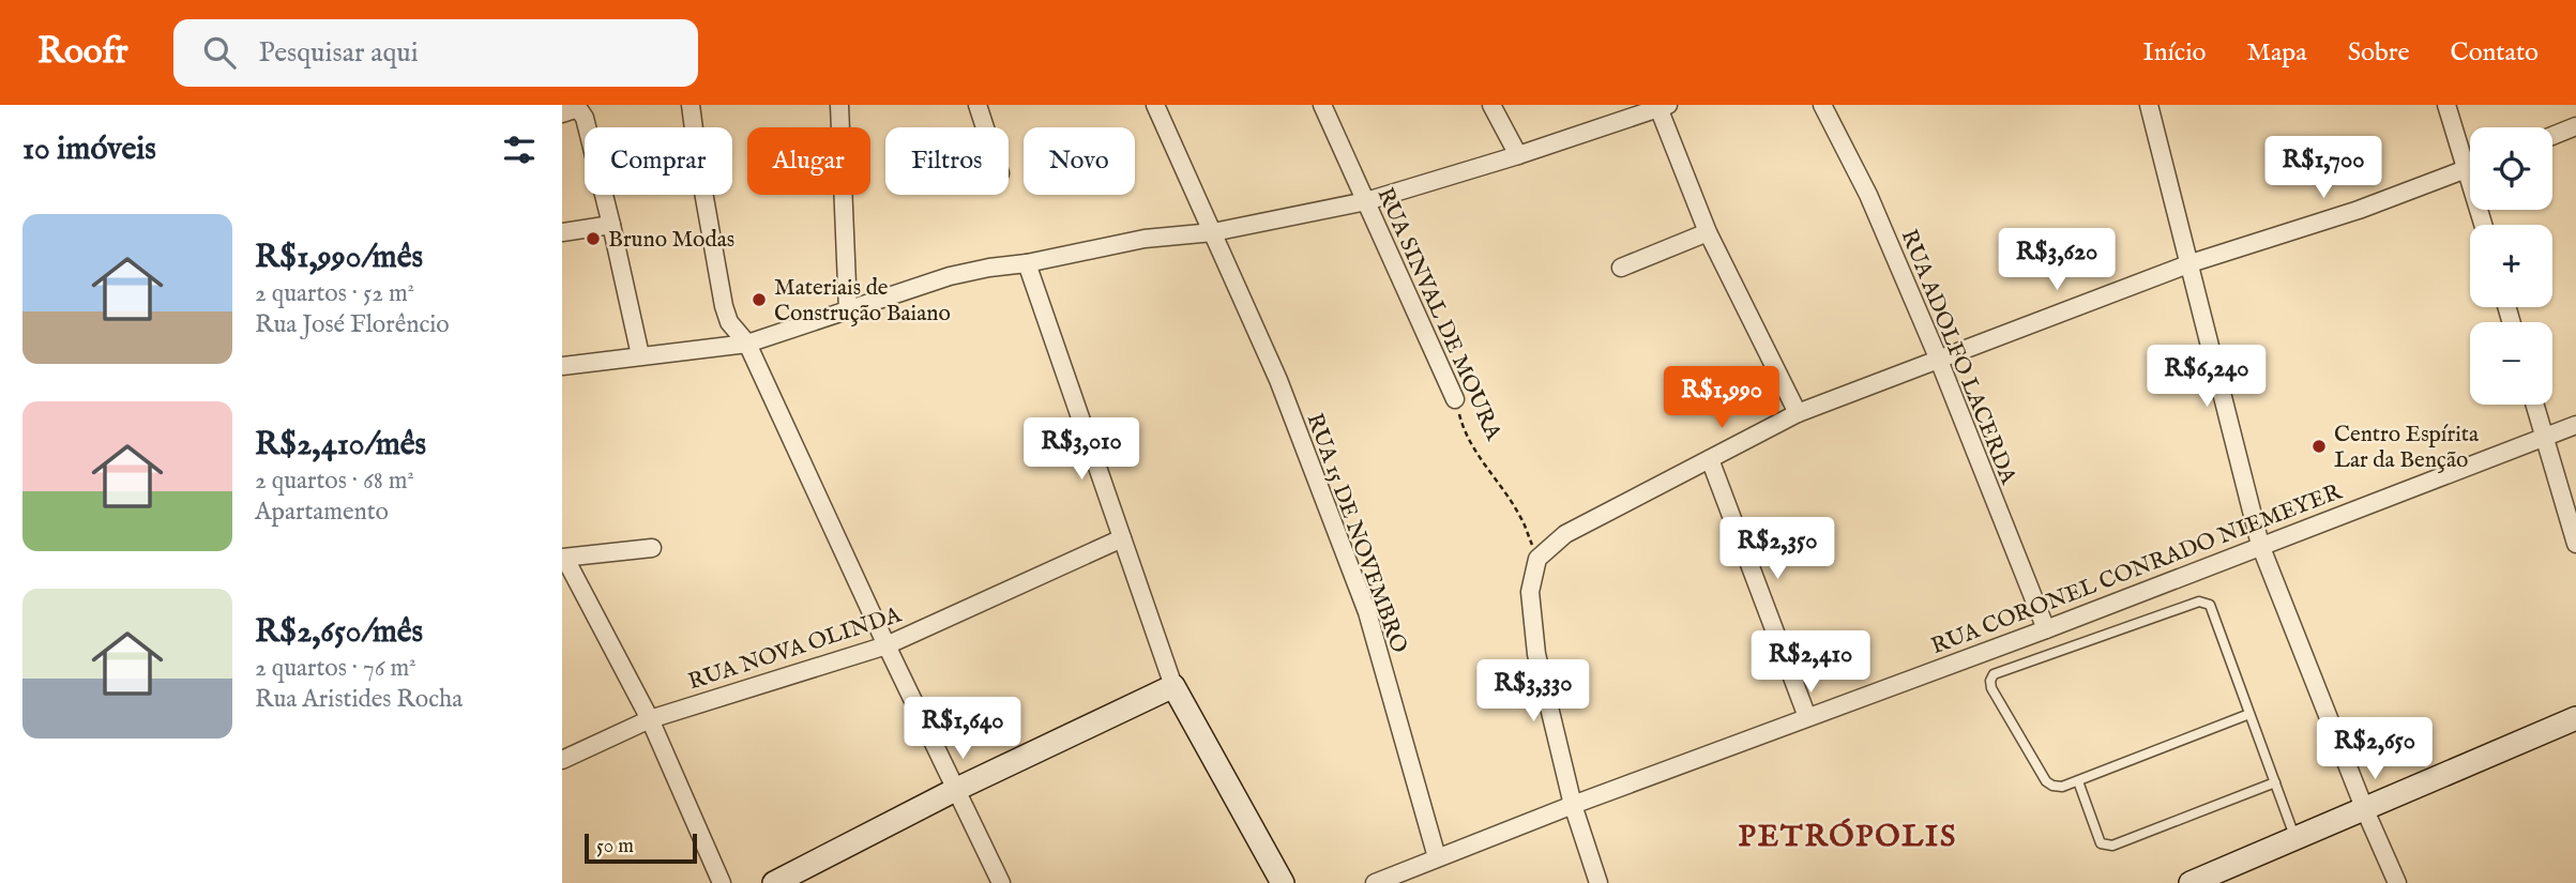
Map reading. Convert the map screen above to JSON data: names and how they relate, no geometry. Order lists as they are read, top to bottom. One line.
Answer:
{"streets":{"street":["RUA SINVAL DE MOURA","RUA ADOLFO LACERDA","RUA 15 DE NOVEMBRO","RUA CORONEL CONRADO NIEMEYER","RUA NOVA OLINDA"]},"crossings":[["RUA ADOLFO LACERDA","RUA CORONEL CONRADO NIEMEYER"],["RUA 15 DE NOVEMBRO","RUA CORONEL CONRADO NIEMEYER"]],"districts":["PETRÓPOLIS"],"places":["Bruno Modas","Materiais de Construção Baiano","Centro Espírita Lar da Benção"],"scale_bar":"50 m","page":{"header":"Roofr","search":"Pesquisar aqui","nav":["Início","Mapa","Sobre","Contato"],"heading":"10 imóveis","map_buttons":["+","−"],"chip":["Comprar","Alugar","Filtros","Novo"],"price":["R$1,700","R$3,620","R$6,240","R$1,990","R$3,010","R$2,350","R$2,410","R$3,330","R$1,640","R$2,650"],"list":[{"name":"R$1,990/mês","note":"2 quartos · 52 m² · Rua José Florêncio"},{"name":"R$2,410/mês","note":"2 quartos · 68 m² · Apartamento"},{"name":"R$2,650/mês","note":"2 quartos · 76 m² · Rua Aristides Rocha"}],"scale":"50 m"}}
